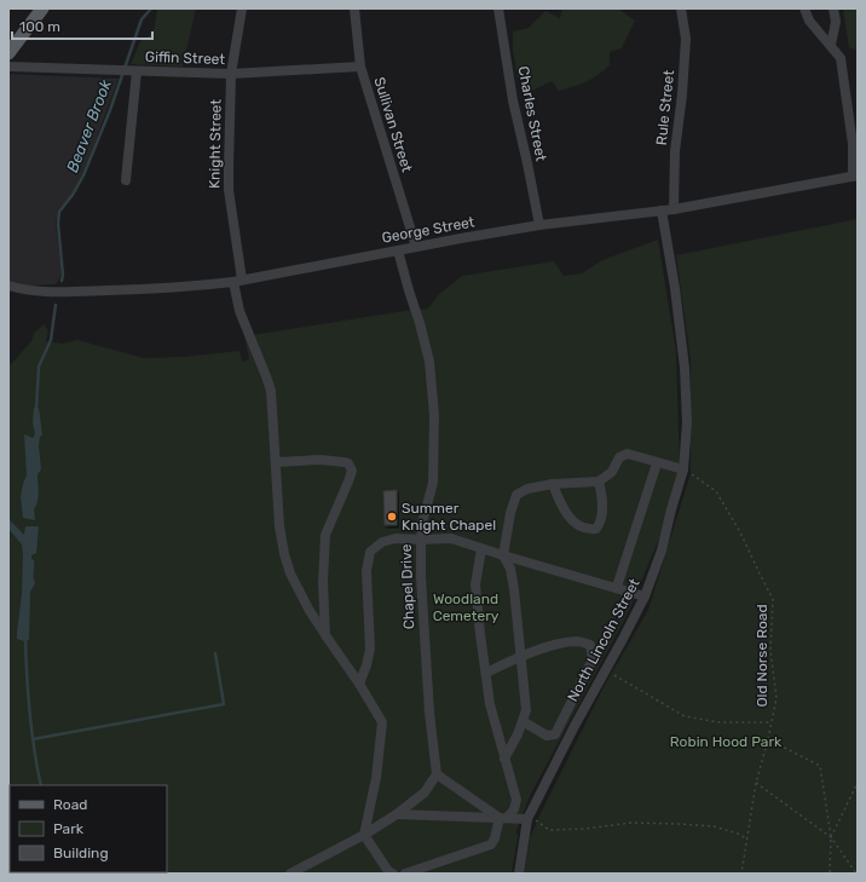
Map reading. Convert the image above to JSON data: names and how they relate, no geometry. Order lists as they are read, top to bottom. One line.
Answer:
{"streets":{"street":["Giffin Street","Rule Street","Charles Street","Sullivan Street","Knight Street","George Street","Chapel Drive","North Lincoln Street"],"path":["Old Norse Road"]},"crossings":[["Giffin Street","Sullivan Street"],["Giffin Street","Knight Street"],["Rule Street","George Street"],["Charles Street","George Street"],["Sullivan Street","George Street"],["Knight Street","George Street"],["George Street","Chapel Drive"],["George Street","North Lincoln Street"],["North Lincoln Street","Old Norse Road"]],"water":["Beaver Brook"],"parks":["Woodland Cemetery","Robin Hood Park"],"places":["Summer Knight Chapel"],"legend":["Road","Park","Building"],"scale_bar":"100 m"}
